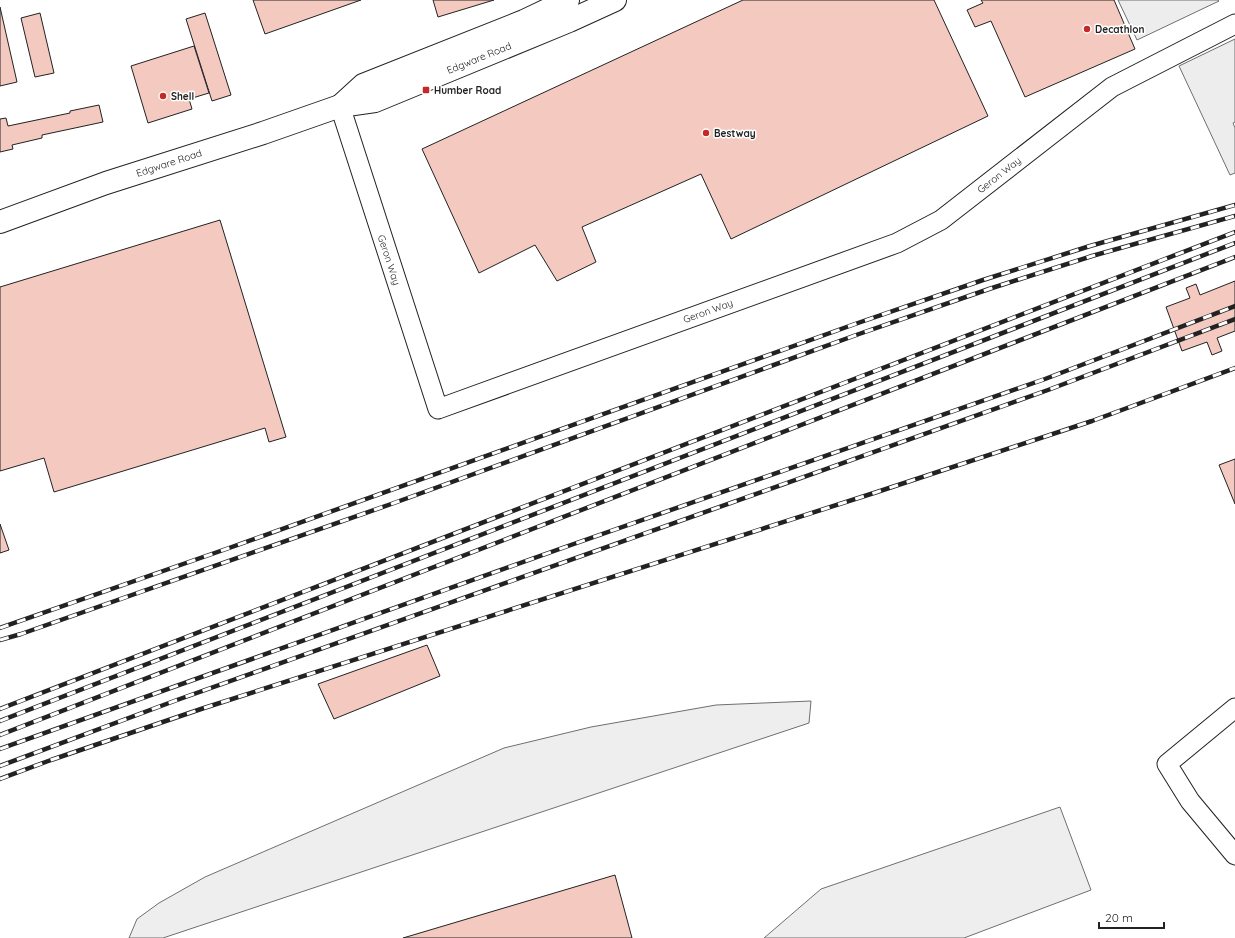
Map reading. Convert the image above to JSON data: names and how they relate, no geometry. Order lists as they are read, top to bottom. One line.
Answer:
{"streets":{"main road":["Edgware Road"],"street":["Geron Way"]},"crossings":[["Edgware Road","Geron Way"]],"places":{"other":["Decathlon","Shell","Bestway"],"transit":["Humber Road"]},"scale_bar":"20 m"}
